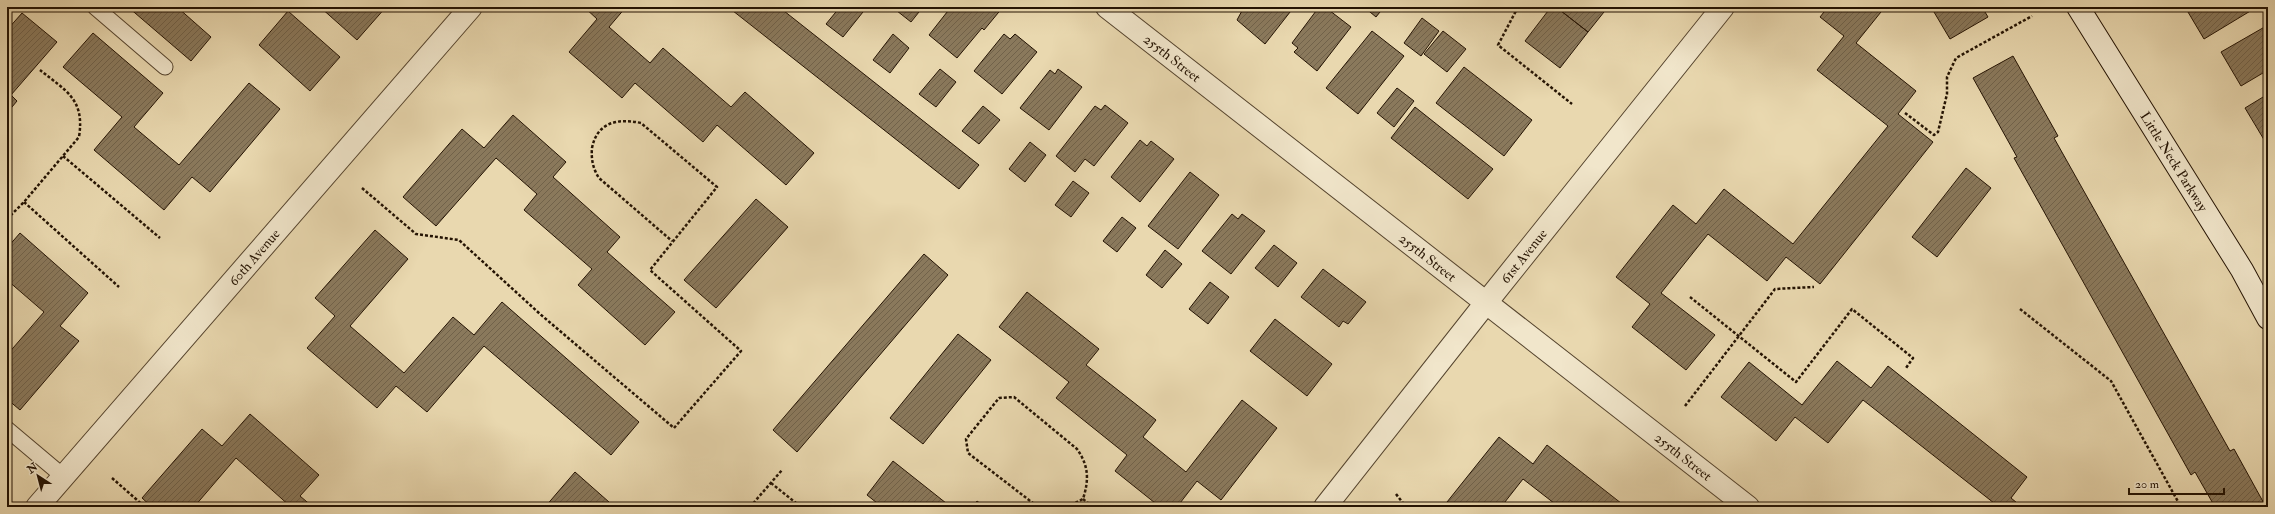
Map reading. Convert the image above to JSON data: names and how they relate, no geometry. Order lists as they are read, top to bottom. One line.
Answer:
{"streets":{"street":["255th Street","Little Neck Parkway","61st Avenue","60th Avenue"]},"crossings":[["255th Street","61st Avenue"]],"scale_bar":"20 m","north":"top left"}
